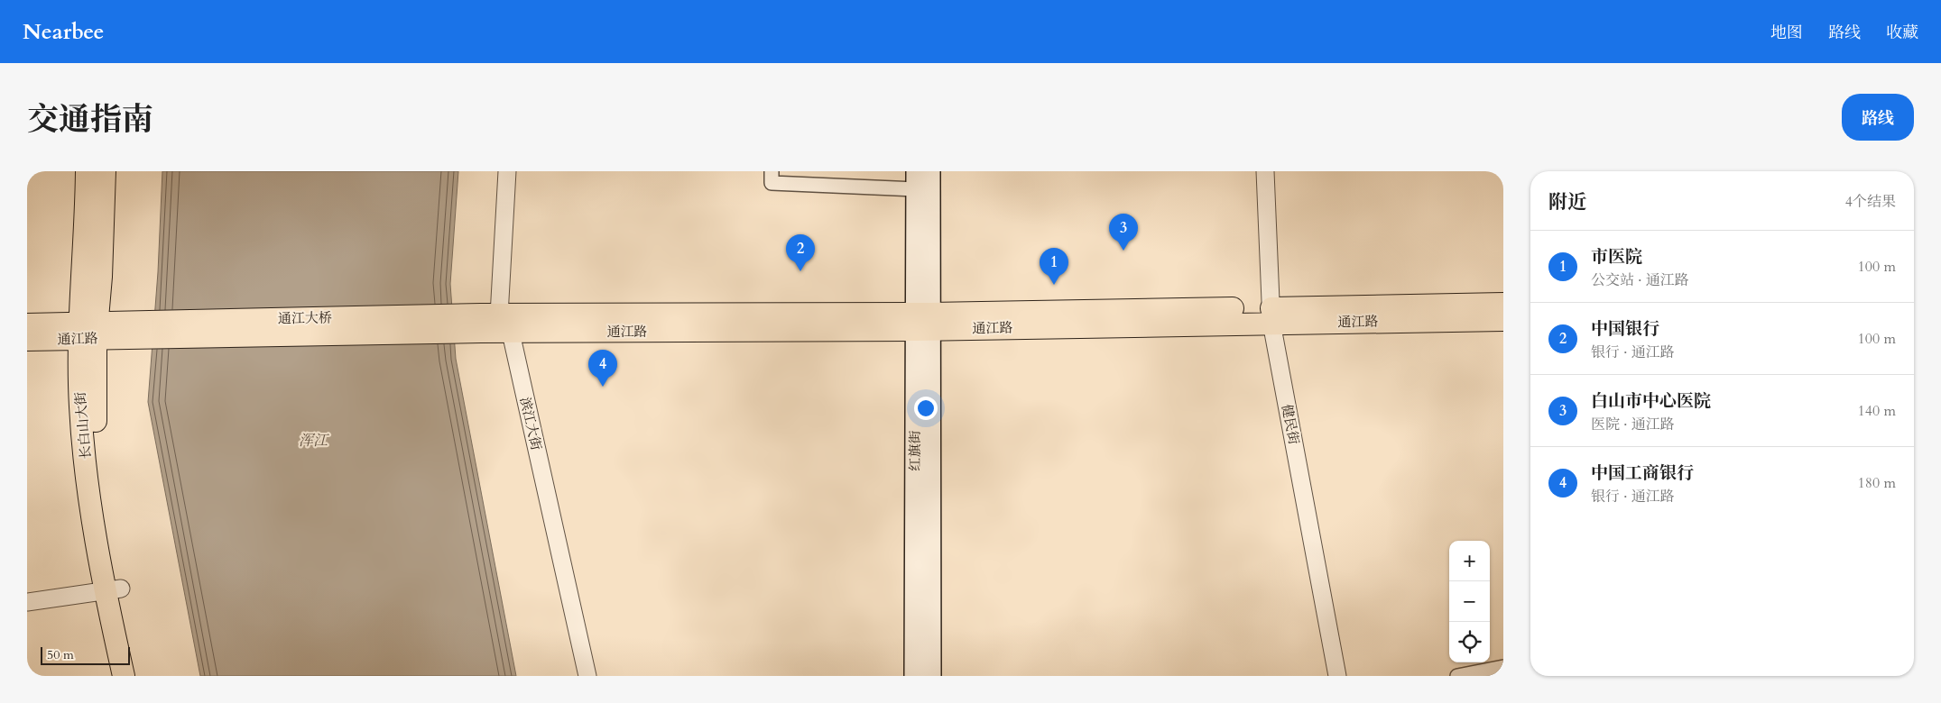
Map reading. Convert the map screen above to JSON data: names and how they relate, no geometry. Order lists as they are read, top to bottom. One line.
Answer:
{"streets":{"main road":["通江大桥","通江路","长白山大街","红旗街"],"street":["滨江大街","健民街"]},"crossings":[["通江大桥","通江路"],["通江路","滨江大街"],["通江路","健民街"],["通江路","长白山大街"],["通江路","红旗街"]],"water":["浑江"],"scale_bar":"50 m","page":{"header":"Nearbee","nav":["地图","路线","收藏"],"title":"交通指南","buttons":"路线","heading":["附近","4个结果"],"pins":["3","2","1","4"],"list":[{"mark":"1","name":"市医院","note":"公交站 · 通江路","value":"100 m"},{"mark":"2","name":"中国银行","note":"银行 · 通江路","value":"100 m"},{"mark":"3","name":"白山市中心医院","note":"医院 · 通江路","value":"140 m"},{"mark":"4","name":"中国工商银行","note":"银行 · 通江路","value":"180 m"}],"map_buttons":["+","−"],"scale":"50 m"}}
